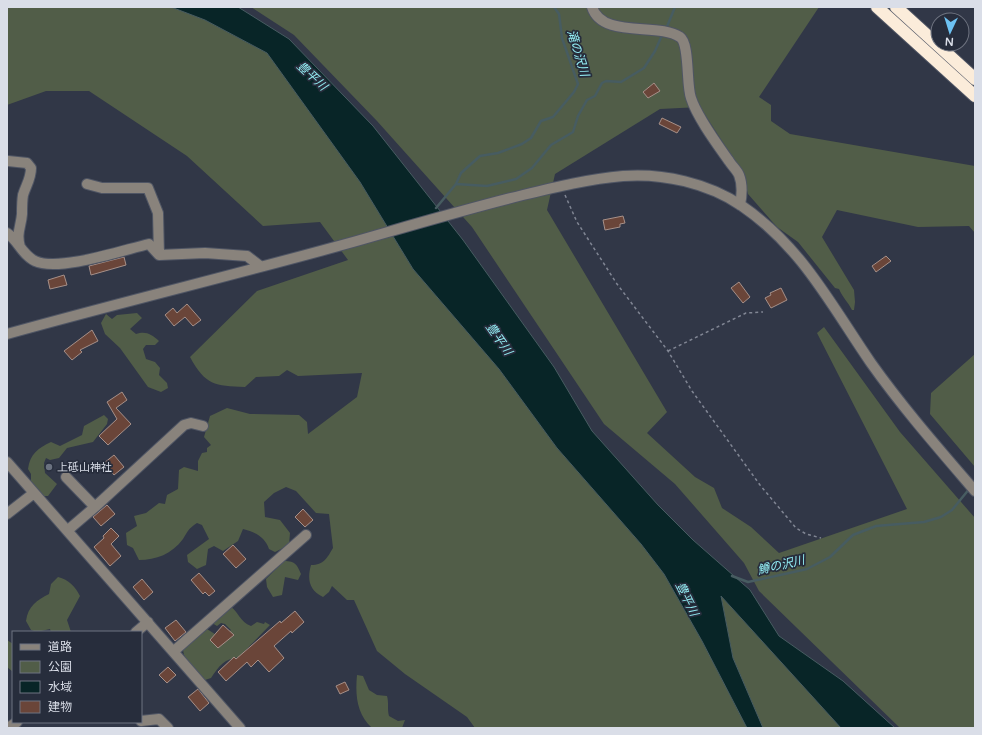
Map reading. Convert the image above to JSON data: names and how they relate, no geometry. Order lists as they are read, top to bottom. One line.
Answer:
{"water":["滝の沢川","豊平川","鱒の沢川"],"places":["上砥山神社"],"legend":["道路","公園","水域","建物"],"north":"bottom"}
